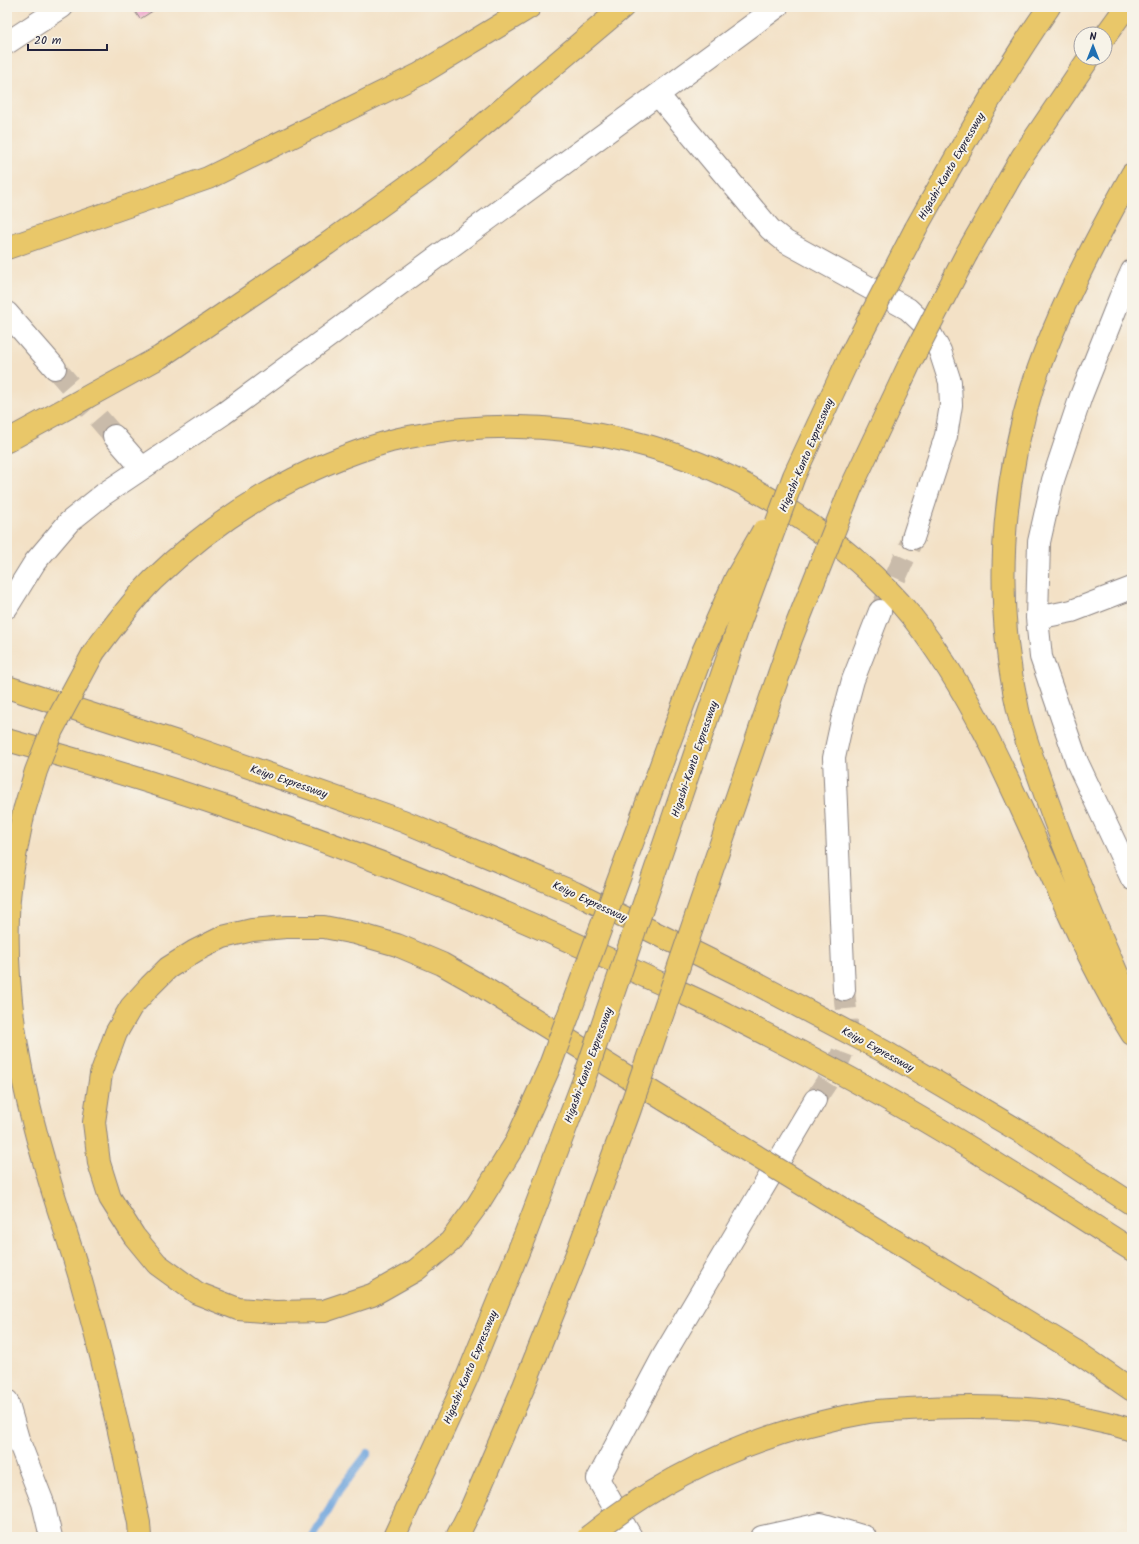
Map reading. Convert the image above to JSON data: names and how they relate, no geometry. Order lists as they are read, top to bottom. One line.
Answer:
{"streets":{"highway":["Higashi-Kanto Expressway","Keiyo Expressway"]},"scale_bar":"20 m","north":"top"}
